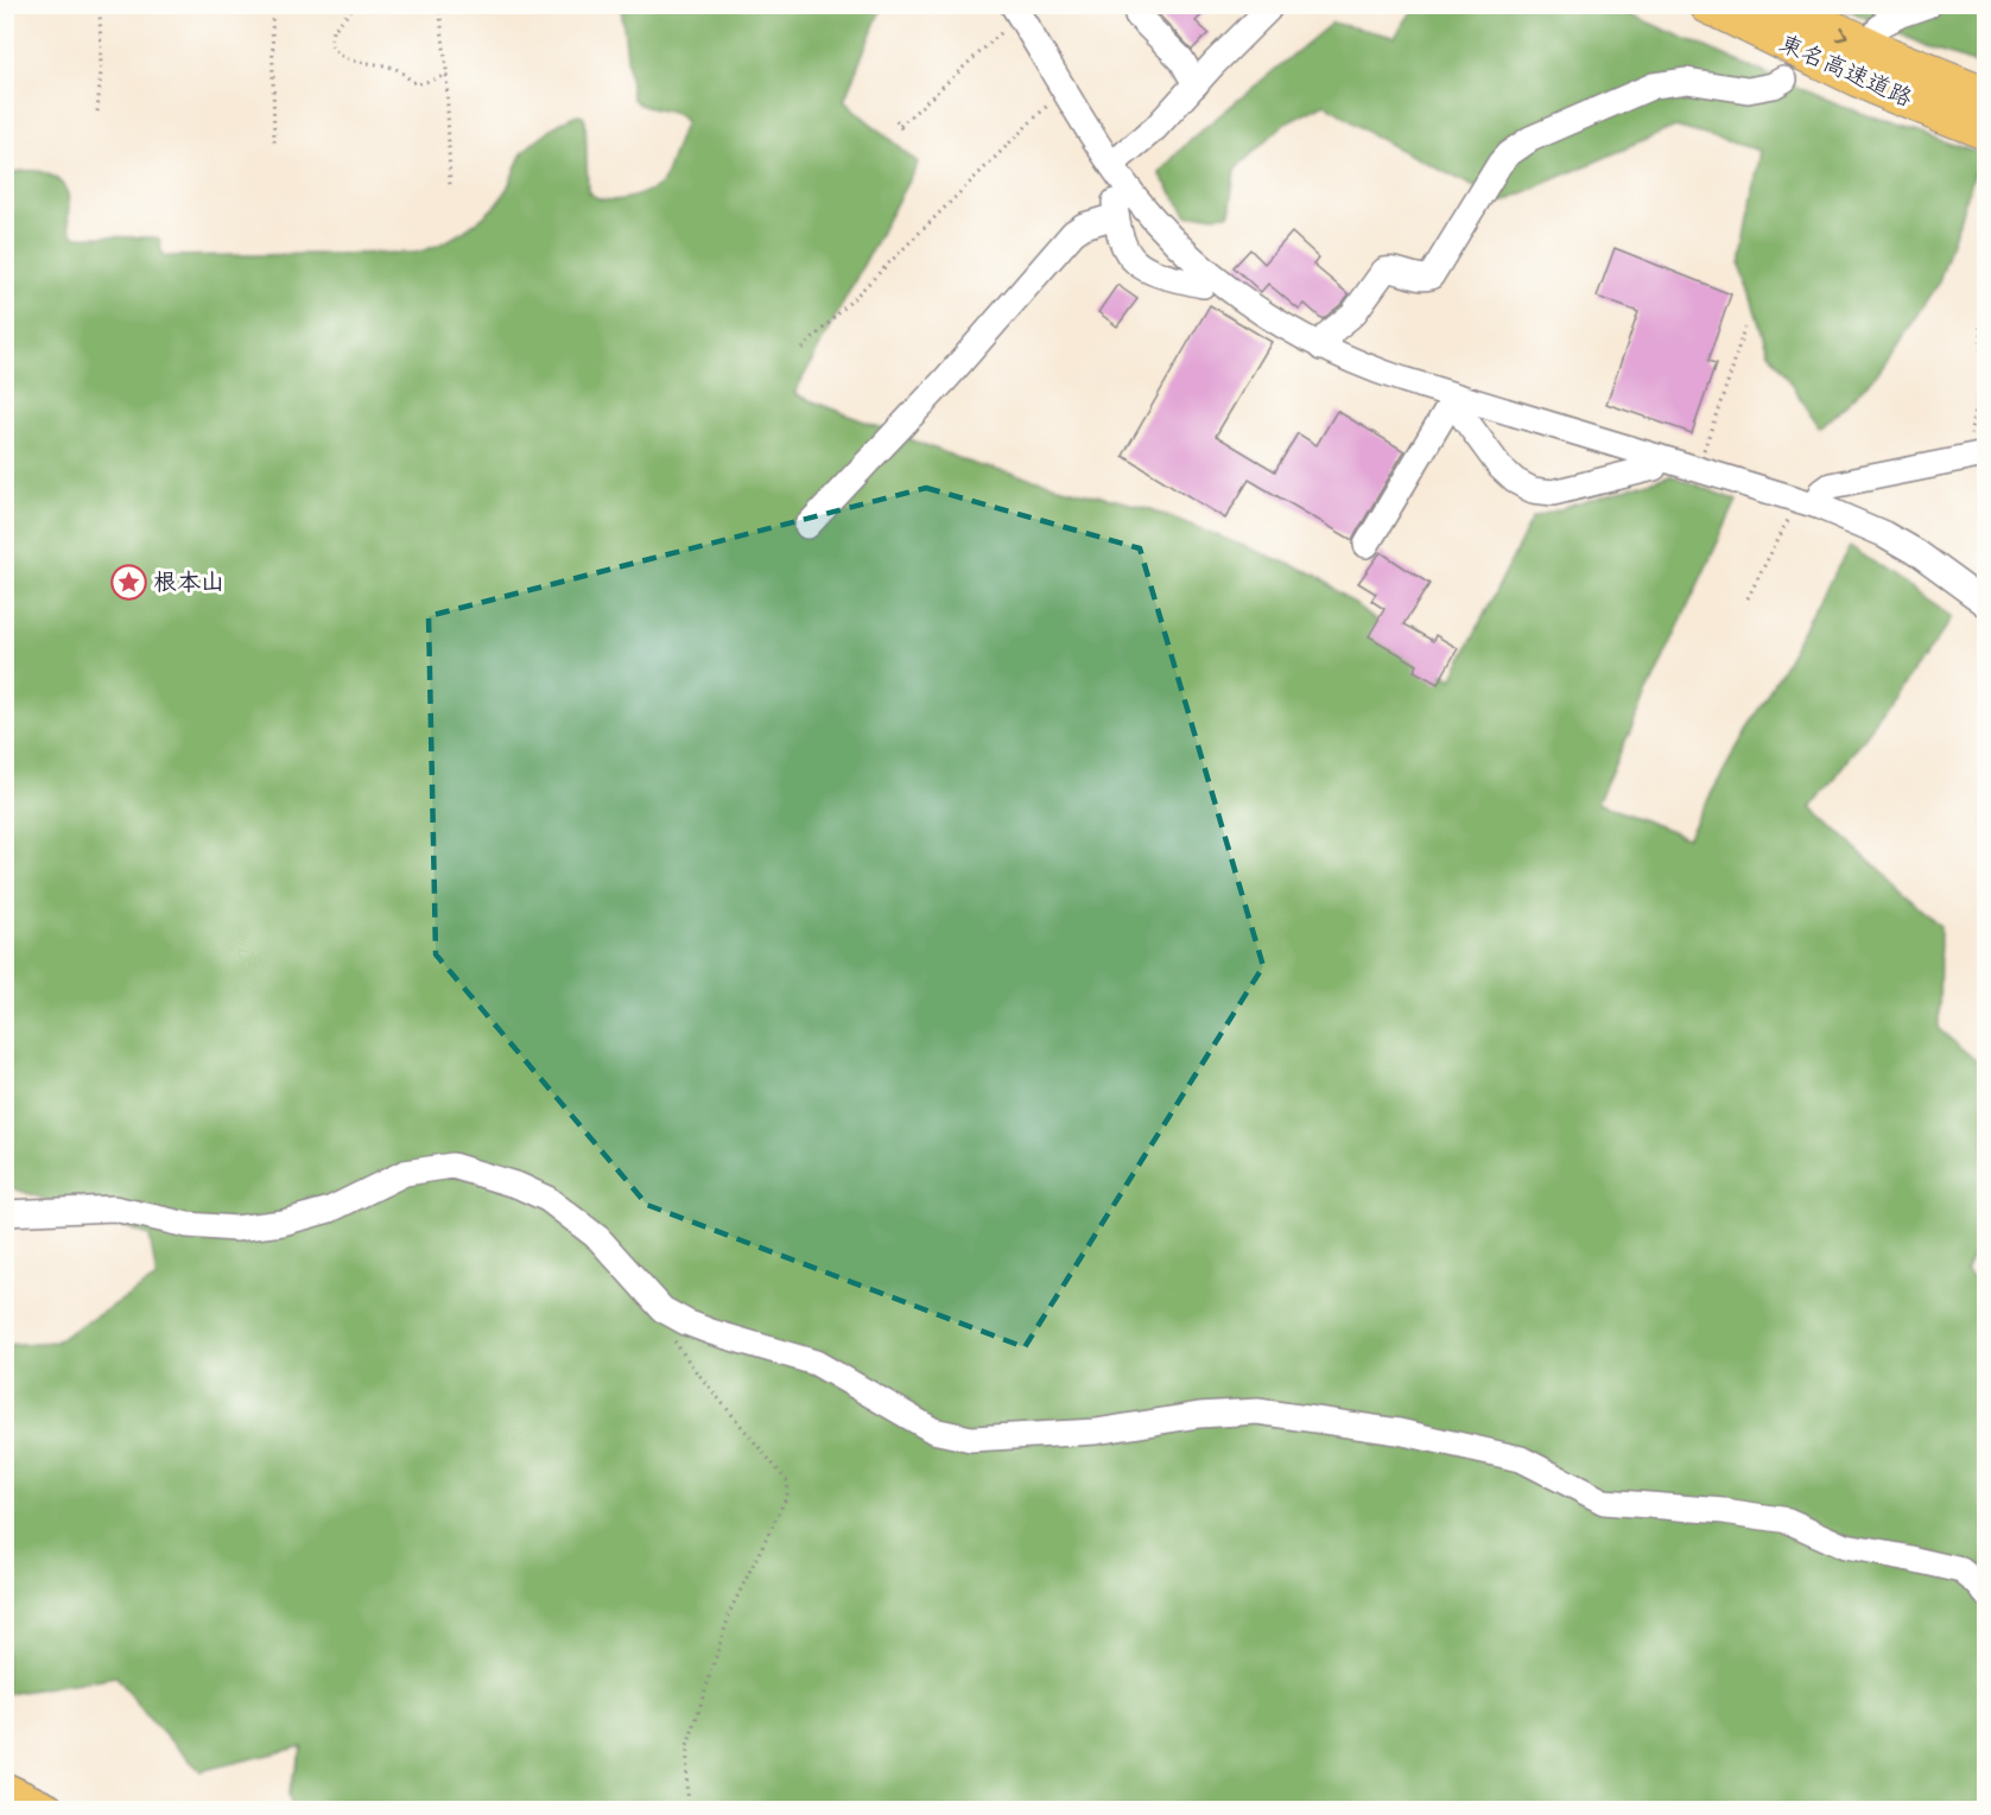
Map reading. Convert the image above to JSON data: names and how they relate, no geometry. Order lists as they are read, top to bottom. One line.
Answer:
{"streets":{"highway":["東名高速道路"]},"places":{"place":["根本山"]}}
